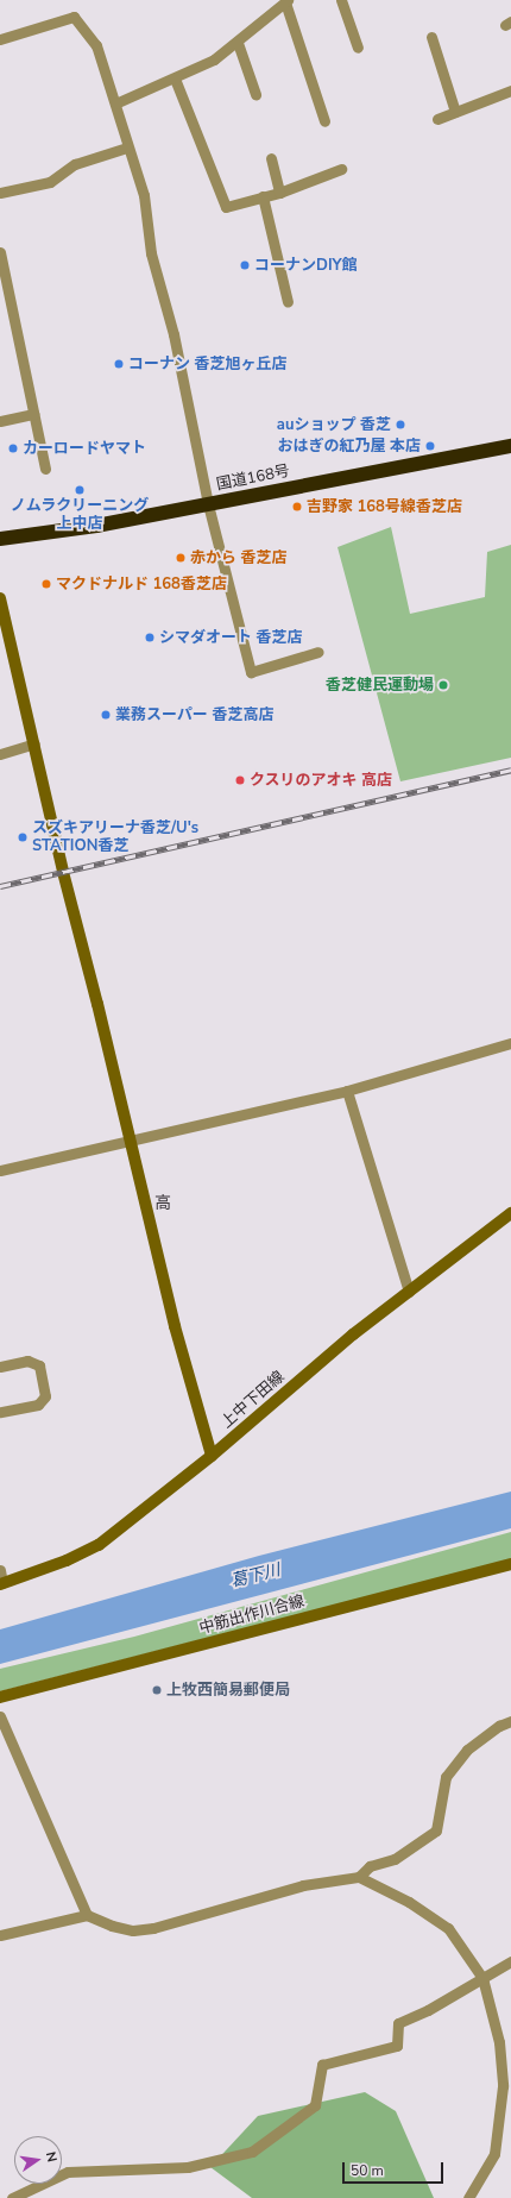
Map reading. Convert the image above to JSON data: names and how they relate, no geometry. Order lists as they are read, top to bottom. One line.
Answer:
{"streets":{"highway":["国道168号"],"main road":["上中下田線","中筋出作川合線"]},"districts":["高"],"water":["葛下川"],"places":["コーナンDIY館","コーナン 香芝旭ヶ丘店","auショップ 香芝","おはぎの紅乃屋 本店","カーロードヤマト","ノムラクリーニング 上中店","吉野家 168号線香芝店","赤から 香芝店","マクドナルド 168香芝店","シマダオート 香芝店","香芝健民運動場","業務スーパー 香芝高店","クスリのアオキ 高店","スズキアリーナ香芝/U's STATION香芝","上牧西簡易郵便局"],"scale_bar":"50 m","north":"right"}
